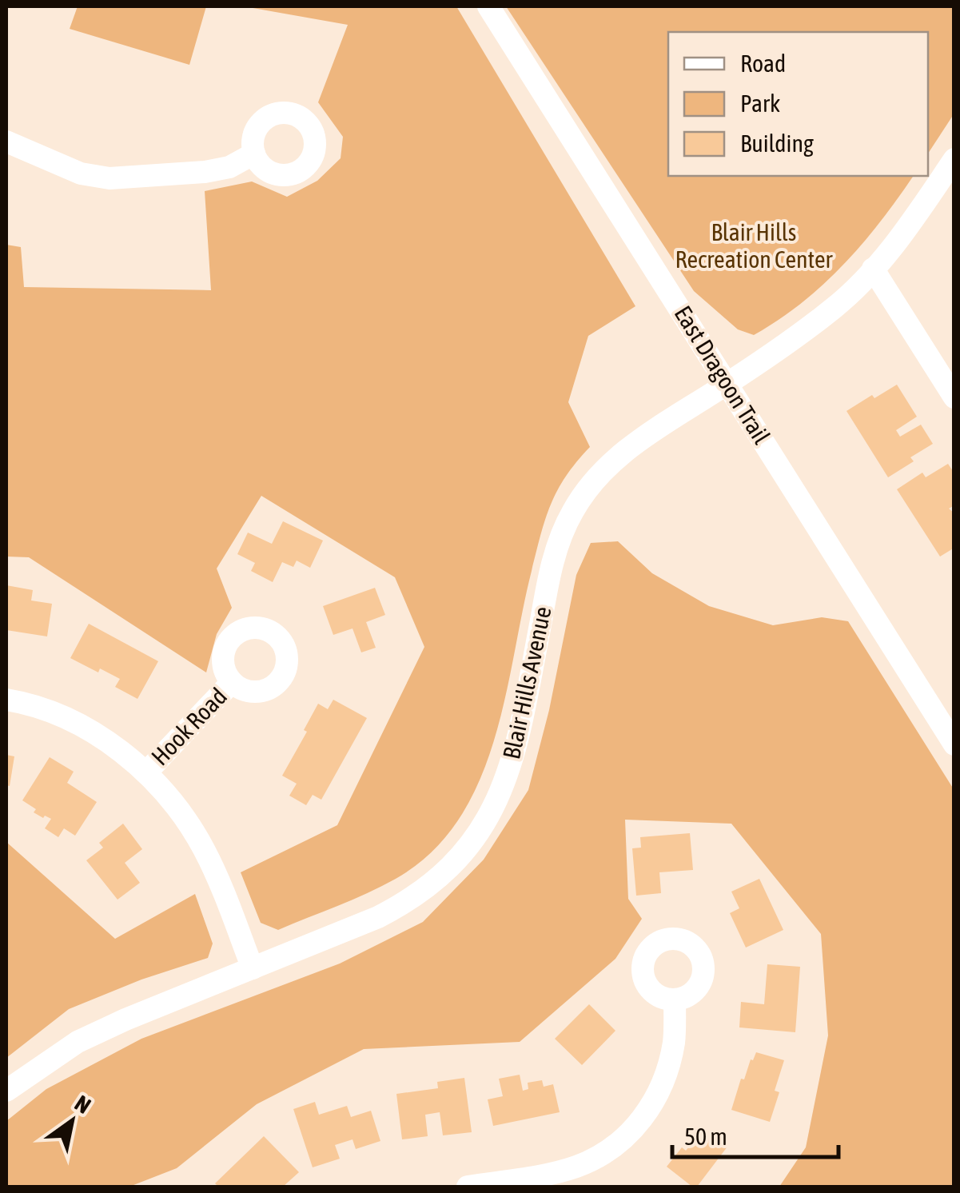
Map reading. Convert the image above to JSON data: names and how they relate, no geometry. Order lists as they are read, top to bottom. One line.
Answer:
{"streets":{"street":["East Dragoon Trail","Blair Hills Avenue","Hook Road"]},"crossings":[["East Dragoon Trail","Blair Hills Avenue"]],"parks":["Blair Hills Recreation Center"],"legend":["Road","Park","Building"],"scale_bar":"50 m","north":"top right"}
